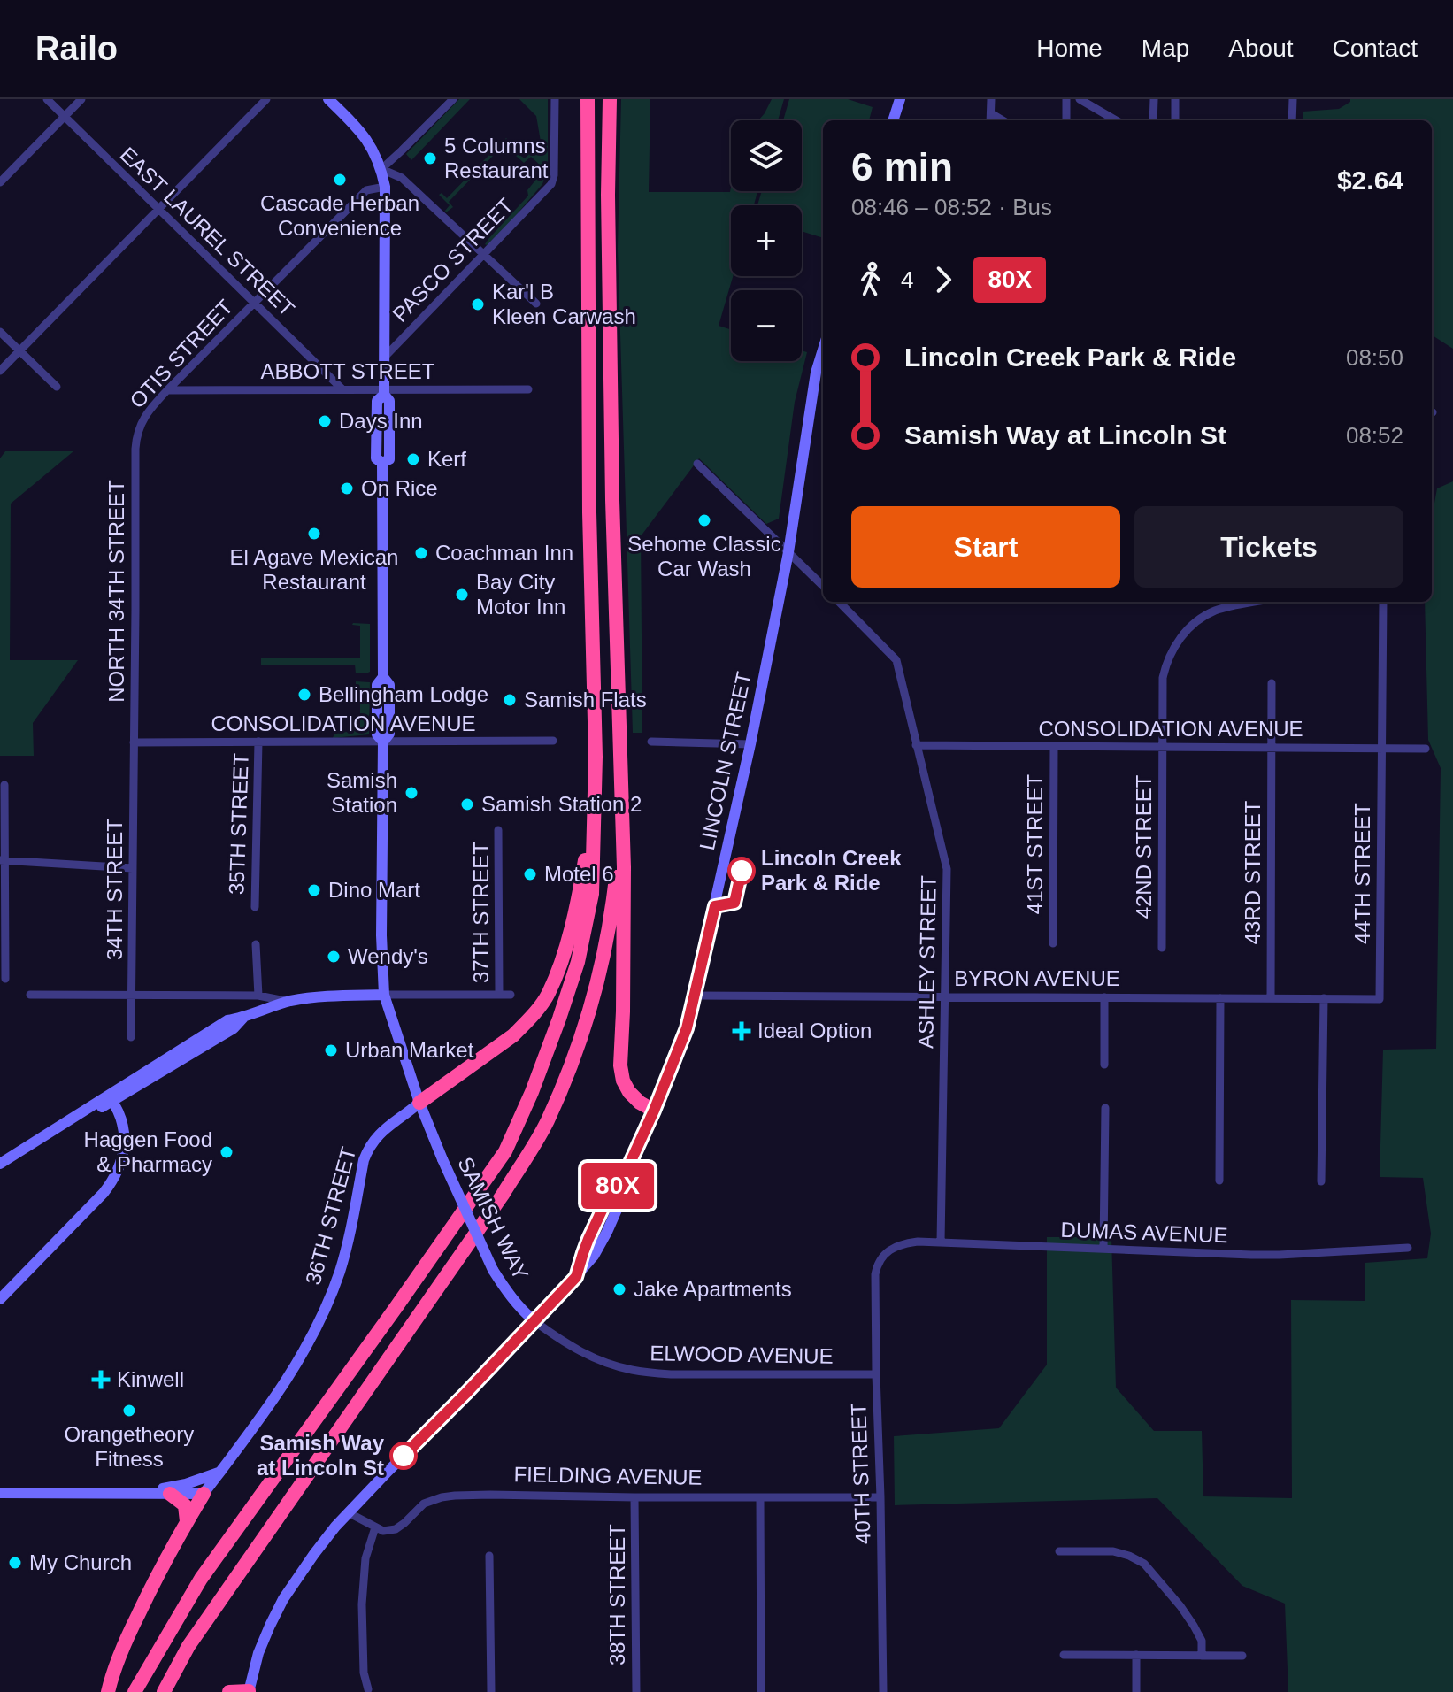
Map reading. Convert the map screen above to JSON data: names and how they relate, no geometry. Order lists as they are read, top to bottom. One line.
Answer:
{"streets":{"main road":["LINCOLN STREET","36TH STREET","SAMISH WAY"],"street":["EAST LAUREL STREET","PASCO STREET","OTIS STREET","ABBOTT STREET","NORTH 34TH STREET","CONSOLIDATION AVENUE","35TH STREET","41ST STREET","42ND STREET","43RD STREET","44TH STREET","34TH STREET","37TH STREET","ASHLEY STREET","BYRON AVENUE","DUMAS AVENUE","ELWOOD AVENUE","40TH STREET","FIELDING AVENUE","38TH STREET"]},"crossings":[["EAST LAUREL STREET","OTIS STREET"],["EAST LAUREL STREET","ABBOTT STREET"],["OTIS STREET","ABBOTT STREET"],["OTIS STREET","NORTH 34TH STREET"],["ABBOTT STREET","SAMISH WAY"],["NORTH 34TH STREET","CONSOLIDATION AVENUE"],["NORTH 34TH STREET","34TH STREET"],["CONSOLIDATION AVENUE","35TH STREET"],["CONSOLIDATION AVENUE","41ST STREET"],["CONSOLIDATION AVENUE","42ND STREET"],["CONSOLIDATION AVENUE","43RD STREET"],["CONSOLIDATION AVENUE","44TH STREET"],["CONSOLIDATION AVENUE","34TH STREET"],["CONSOLIDATION AVENUE","ASHLEY STREET"],["CONSOLIDATION AVENUE","SAMISH WAY"],["LINCOLN STREET","BYRON AVENUE"],["LINCOLN STREET","SAMISH WAY"],["LINCOLN STREET","ELWOOD AVENUE"],["43RD STREET","BYRON AVENUE"],["44TH STREET","BYRON AVENUE"],["ASHLEY STREET","BYRON AVENUE"],["ASHLEY STREET","DUMAS AVENUE"],["36TH STREET","SAMISH WAY"],["SAMISH WAY","ELWOOD AVENUE"],["DUMAS AVENUE","40TH STREET"],["ELWOOD AVENUE","40TH STREET"],["40TH STREET","FIELDING AVENUE"],["FIELDING AVENUE","38TH STREET"]],"places":{"other":["5 Columns Restaurant","Cascade Herban Convenience","Kar'l B Kleen Carwash","Days Inn","Kerf","On Rice","Sehome Classic Car Wash","El Agave Mexican Restaurant","Coachman Inn","Bay City Motor Inn","Bellingham Lodge","Samish Flats","Samish Station","Samish Station 2","Lincoln Creek Park & Ride","Motel 6","Dino Mart","Wendy's","Urban Market","Haggen Food & Pharmacy","Jake Apartments","Orangetheory Fitness","Samish Way at Lincoln St","My Church"],"health":["Ideal Option","Kinwell"]},"lines":["bus line 80X"],"page":{"header":"Railo","nav":["Home","Map","About","Contact"],"on_map":"80X","map_buttons":["+","−"],"heading":["6 min","08:46 – 08:52 · Bus","$2.64"],"legs":["4","80X"],"list":[{"name":"Lincoln Creek Park & Ride","value":"08:50"},{"name":"Samish Way at Lincoln St","value":"08:52"}],"buttons":["Start","Tickets"]}}
